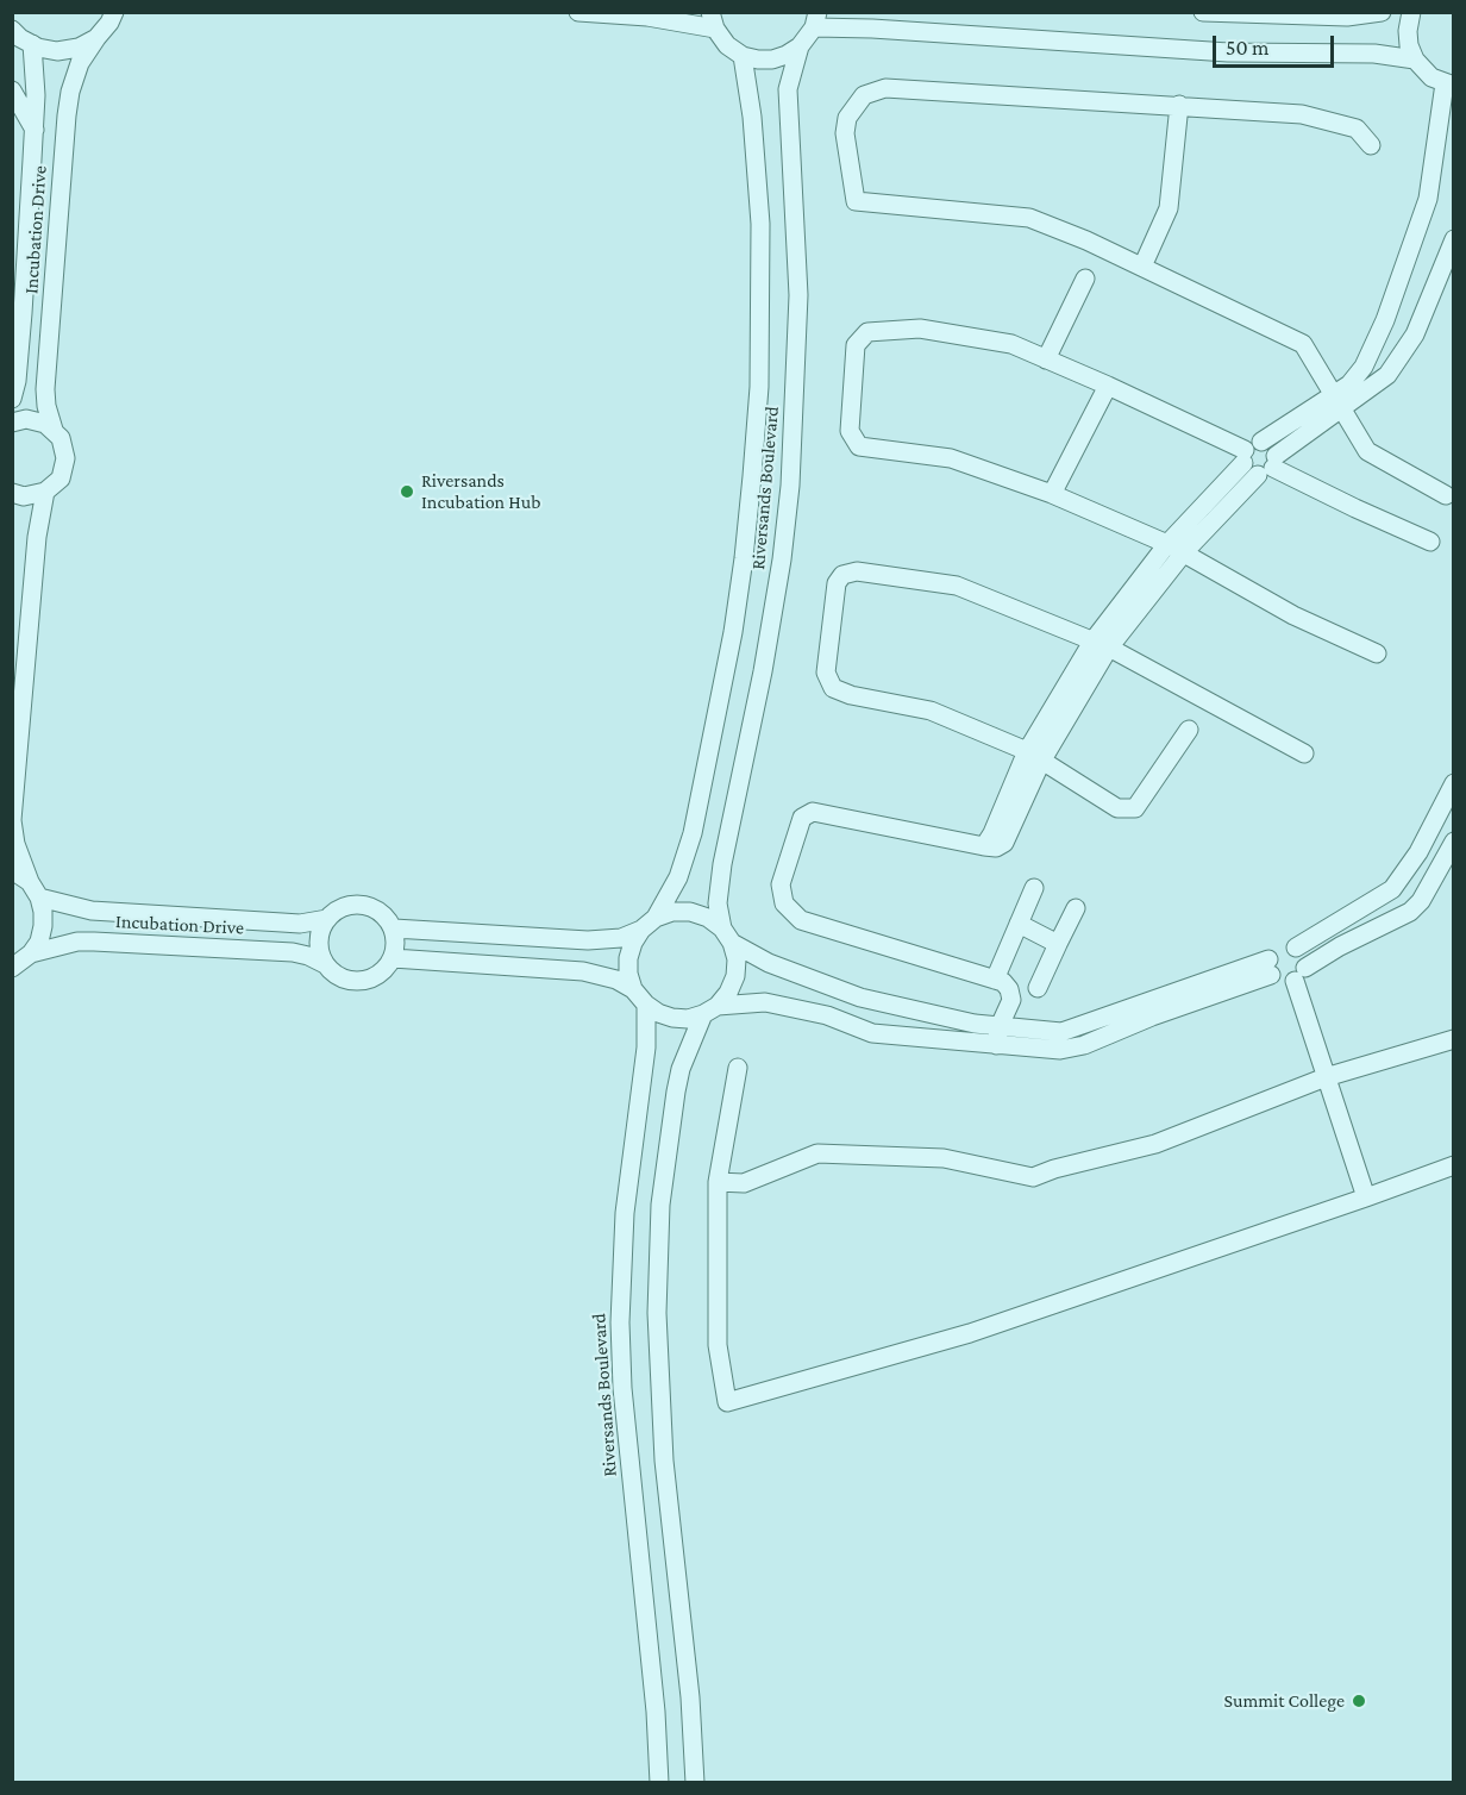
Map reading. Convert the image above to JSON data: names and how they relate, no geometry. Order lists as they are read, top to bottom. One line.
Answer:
{"streets":{"street":["Incubation Drive","Riversands Boulevard"]},"places":["Riversands Incubation Hub","Summit College"],"scale_bar":"50 m"}
